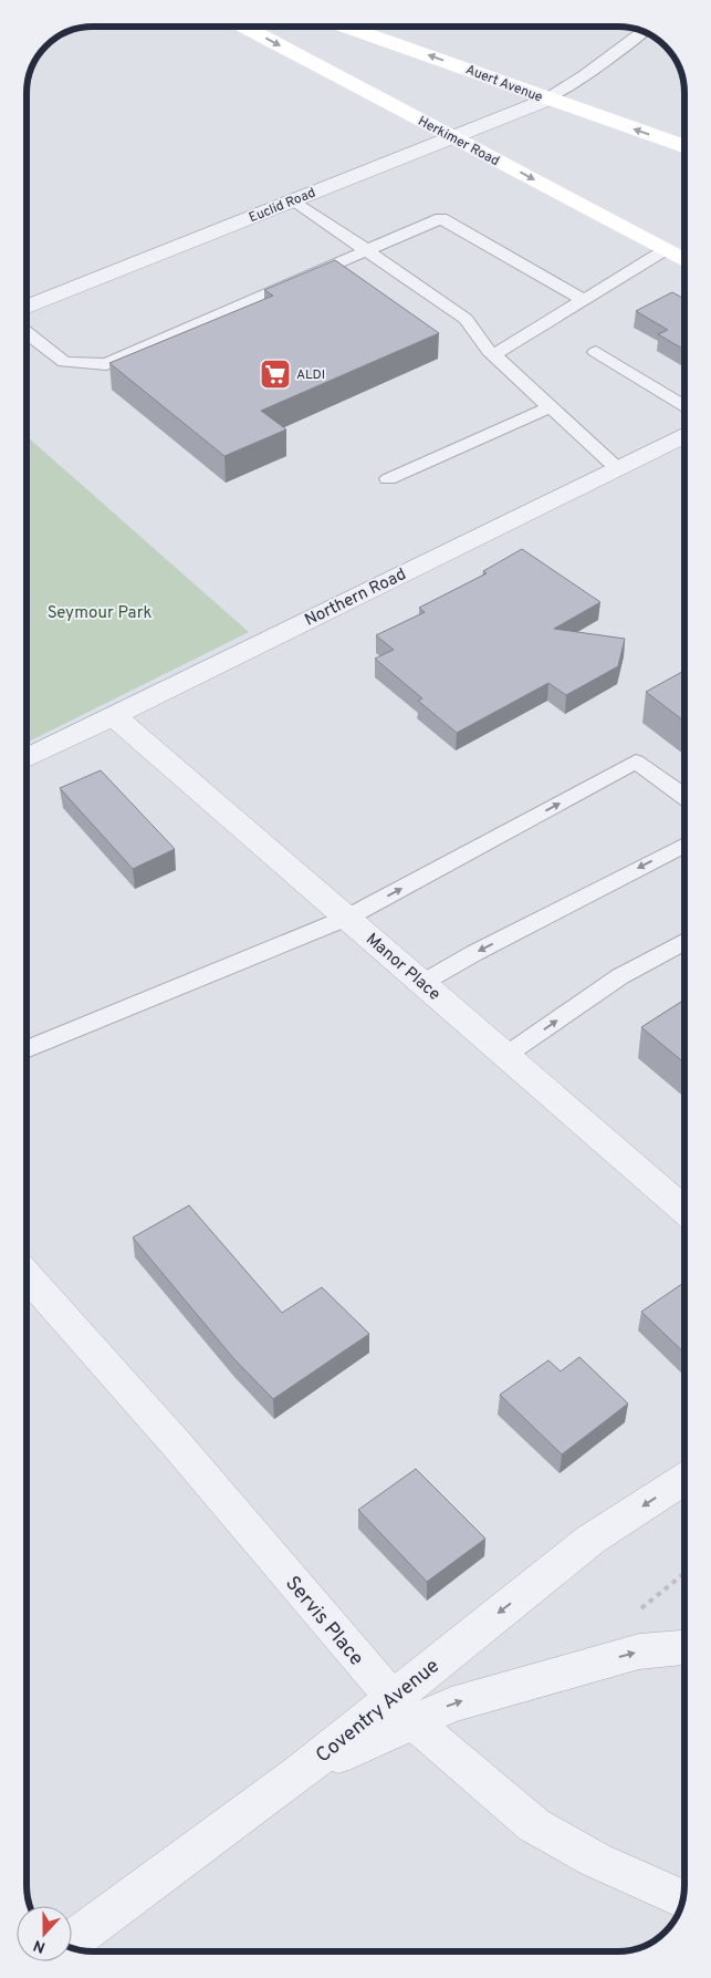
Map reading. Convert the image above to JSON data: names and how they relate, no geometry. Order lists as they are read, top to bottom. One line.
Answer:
{"streets":{"main road":["Auert Avenue","Herkimer Road"],"street":["Euclid Road","Northern Road","Manor Place","Servis Place","Coventry Avenue"]},"crossings":[["Auert Avenue","Euclid Road"],["Herkimer Road","Euclid Road"],["Northern Road","Manor Place"],["Servis Place","Coventry Avenue"]],"one_way":["Auert Avenue","Herkimer Road","Coventry Avenue"],"parks":["Seymour Park"],"places":{"supermarket":["ALDI"]},"north":"bottom"}
